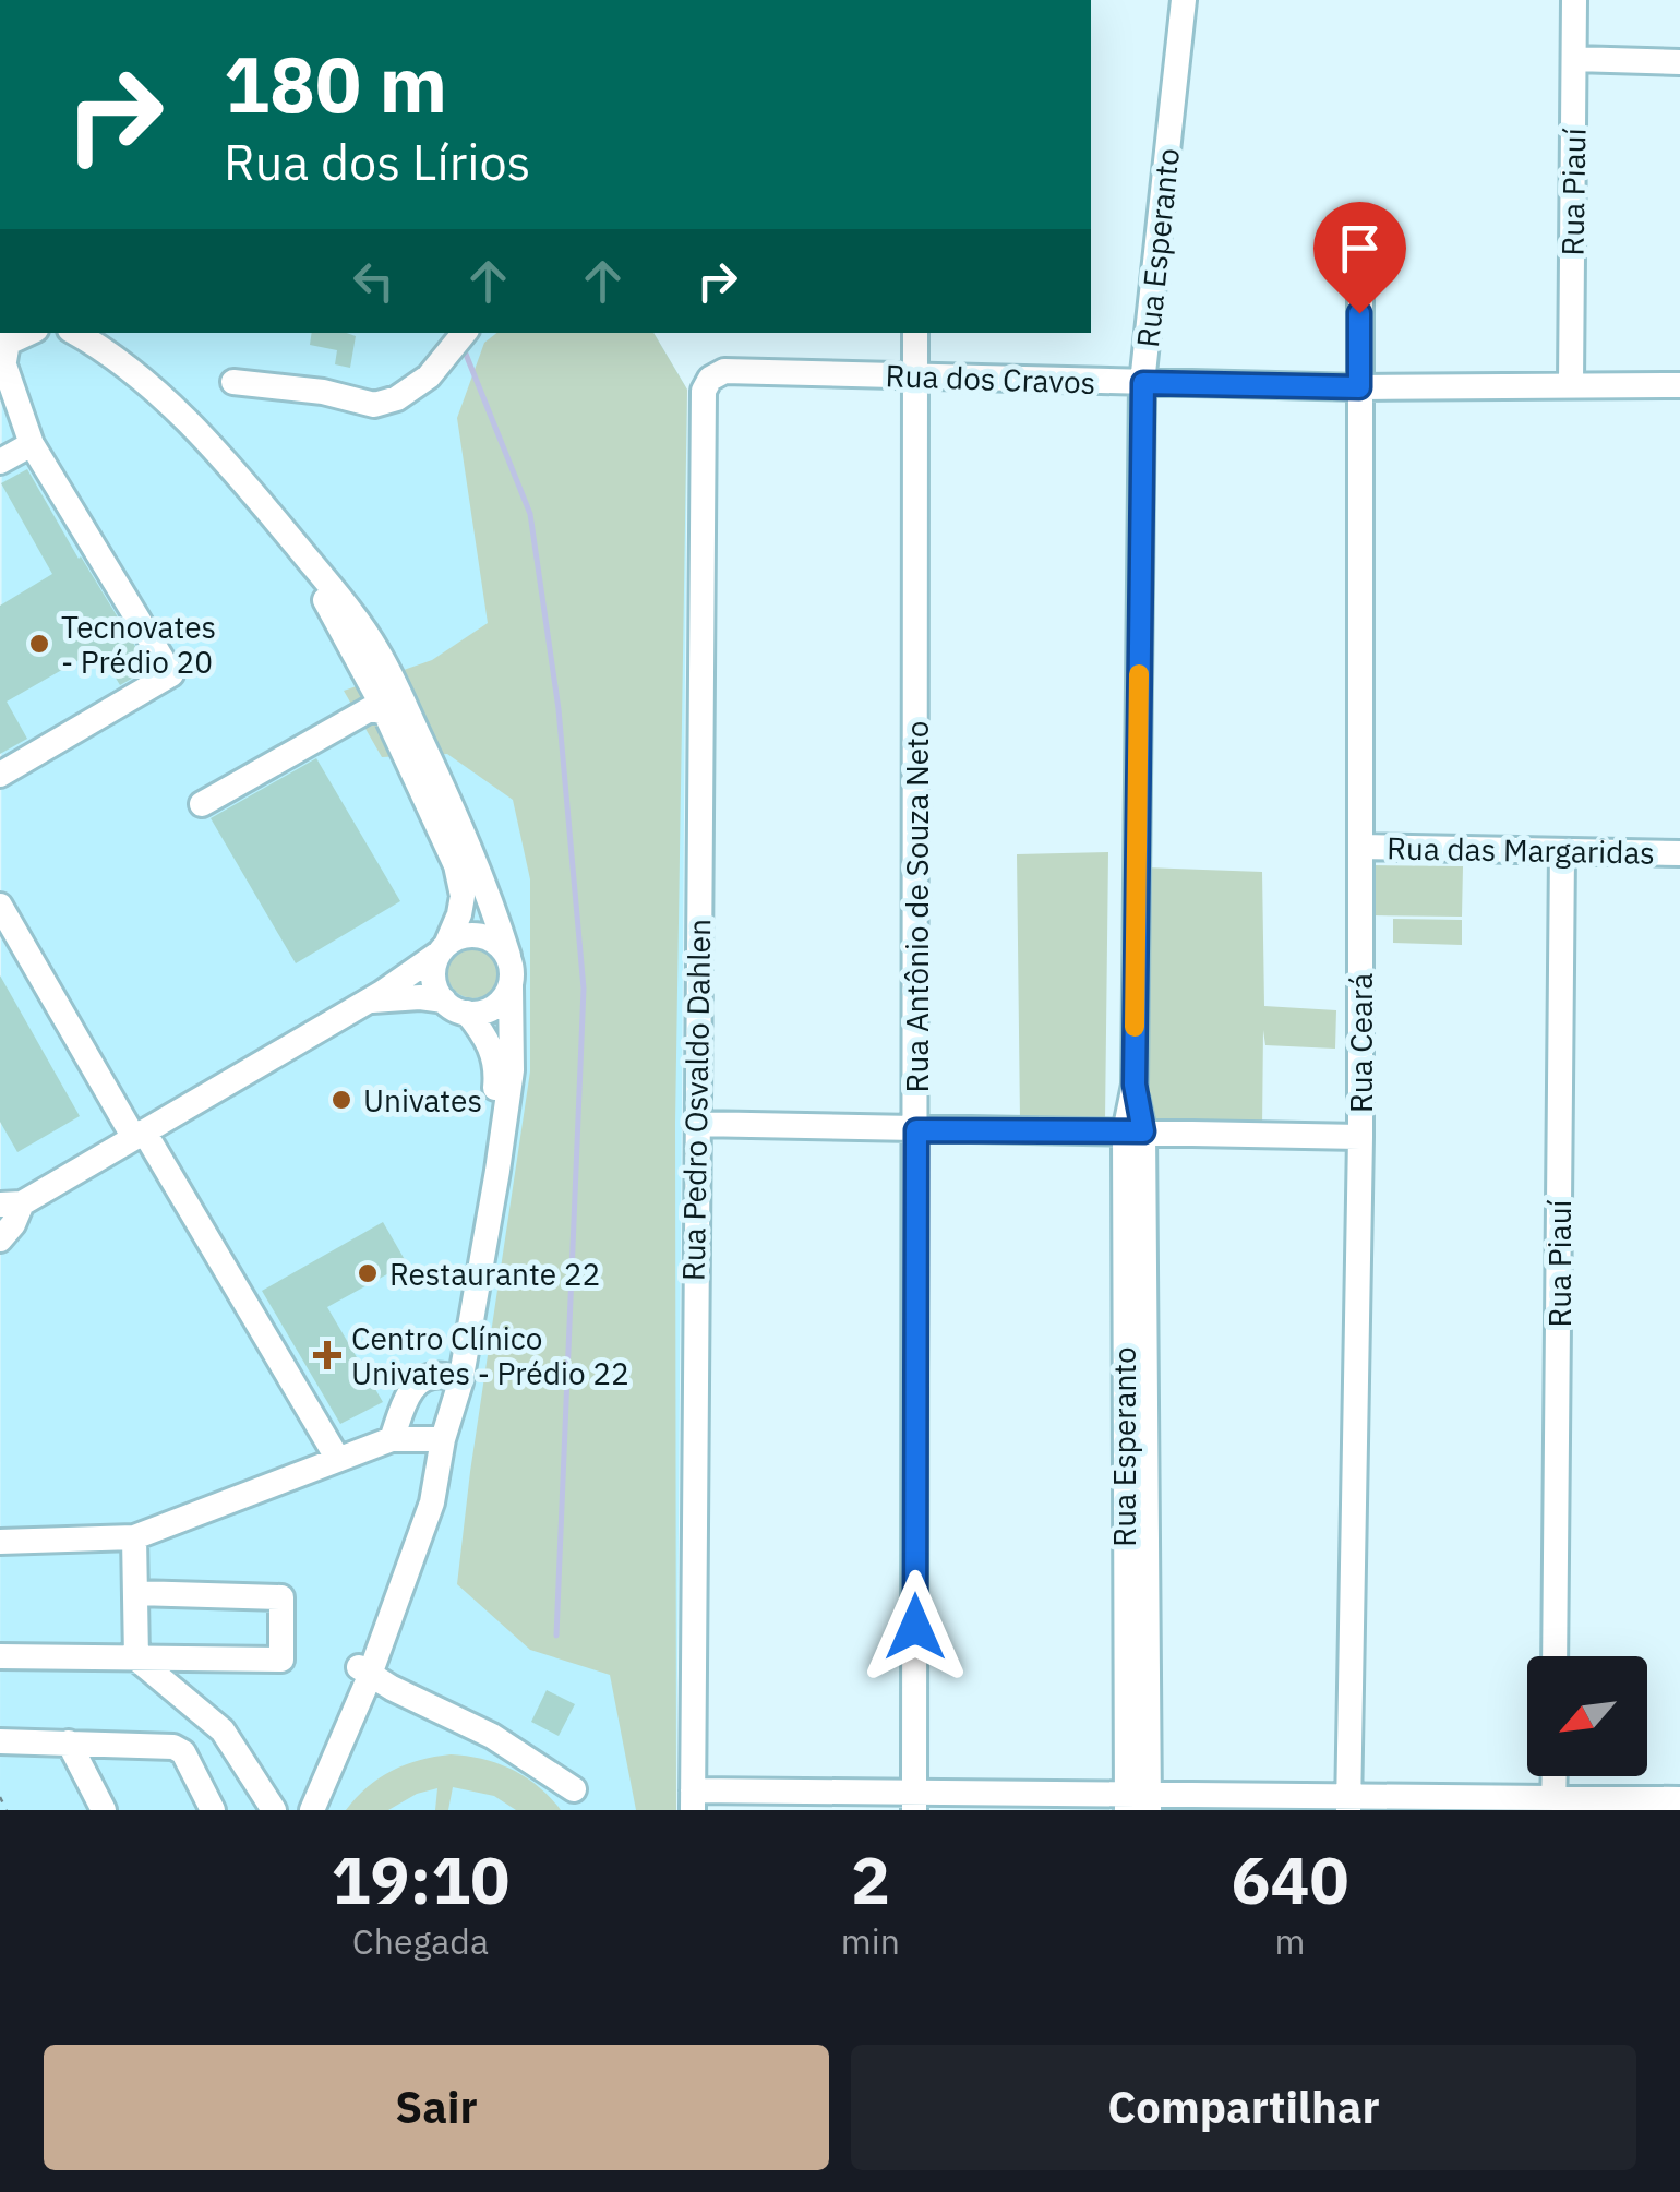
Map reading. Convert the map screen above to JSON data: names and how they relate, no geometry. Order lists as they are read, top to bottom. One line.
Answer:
{"streets":{"street":["Rua Piauí","Rua Esperanto","Rua dos Cravos","Rua das Margaridas","Rua Antônio de Souza Neto","Rua Ceará","Rua Pedro Osvaldo Dahlen"]},"crossings":[["Rua Piauí","Rua dos Cravos"],["Rua Piauí","Rua das Margaridas"],["Rua Esperanto","Rua dos Cravos"],["Rua dos Cravos","Rua Antônio de Souza Neto"],["Rua dos Cravos","Rua Ceará"],["Rua dos Cravos","Rua Pedro Osvaldo Dahlen"],["Rua das Margaridas","Rua Ceará"]],"places":{"other":["Tecnovates - Prédio 20","Univates","Restaurante 22"],"health":["Centro Clínico Univates - Prédio 22"]},"north":"bottom left","page":{"turn":["180 m","Rua dos Lírios"],"eta":["19:10","Chegada","2","min","640","m"],"buttons":["Sair","Compartilhar"]}}
